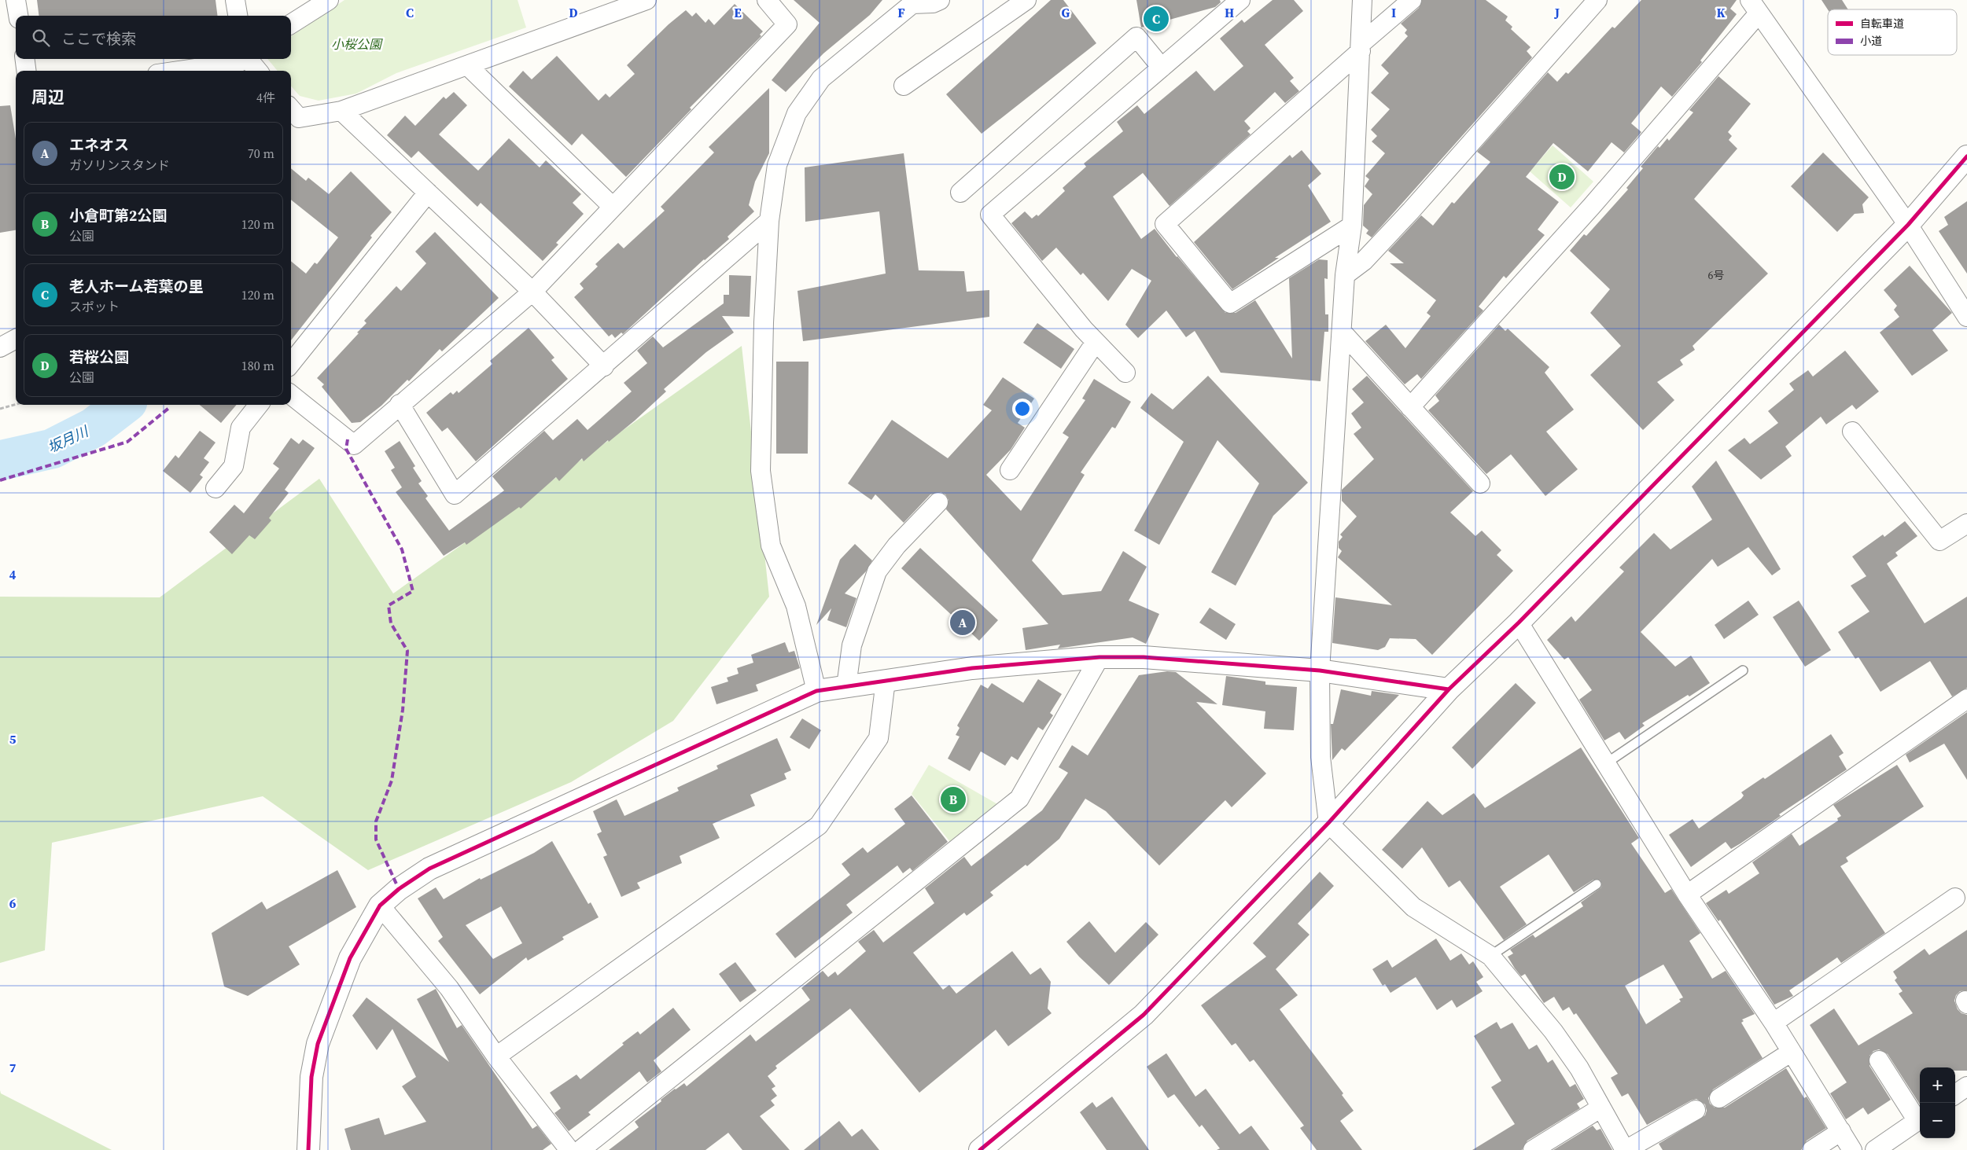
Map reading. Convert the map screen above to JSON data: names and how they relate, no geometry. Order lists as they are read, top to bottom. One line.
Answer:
{"water":["坂月川"],"parks":["小桜公園"],"house_numbers":["6号"],"legend":["自転車道","小道"],"page":{"pins":["C","D","A","B"],"search":"ここで検索","heading":["周辺","4件"],"list":[{"mark":"A","name":"エネオス","note":"ガソリンスタンド","value":"70 m"},{"mark":"B","name":"小倉町第2公園","note":"公園","value":"120 m"},{"mark":"C","name":"老人ホーム若葉の里","note":"スポット","value":"120 m"},{"mark":"D","name":"若桜公園","note":"公園","value":"180 m"}],"map_buttons":["+","−"]},"grid":{"columns":["C","D","E","F","G","H","I","J","K"],"rows":["4","5","6","7"]}}
